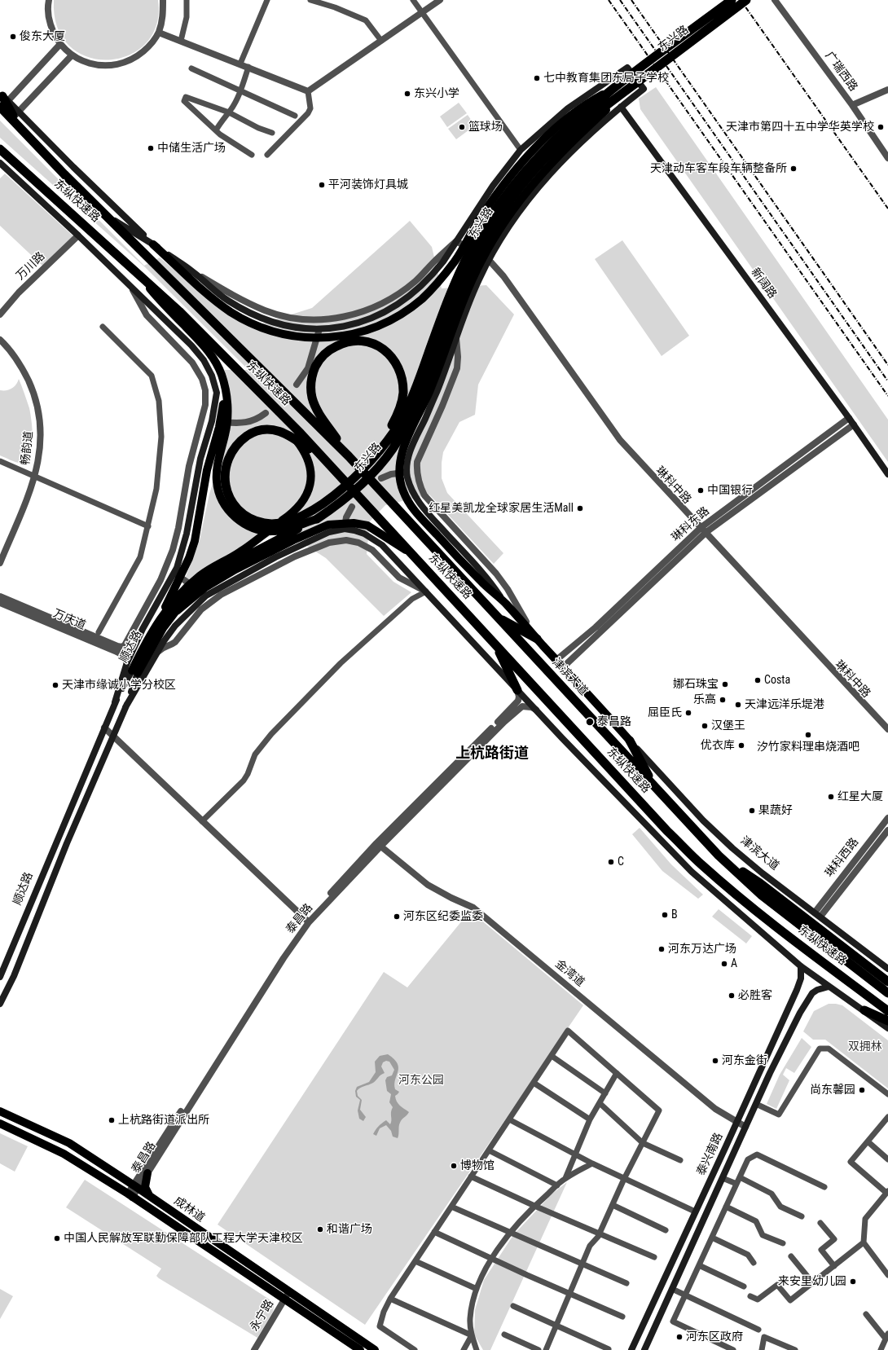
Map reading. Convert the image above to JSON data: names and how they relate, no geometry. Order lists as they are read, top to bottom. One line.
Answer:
{"streets":{"highway":["东兴路","东纵快速路","津滨大道"],"main road":["新阔路","顺达路","泰兴南路","成林道"],"street":["广瑞西路","万川路","畅韵道","琳科中路","琳科东路","万庆道","琳科西路","泰昌路","金湾道","永宁路"]},"crossings":[["东兴路","顺达路"],["东纵快速路","津滨大道"],["新阔路","琳科东路"],["琳科中路","琳科东路"],["津滨大道","琳科西路"],["泰昌路","金湾道"],["泰昌路","成林道"],["金湾道","泰兴南路"],["成林道","永宁路"]],"districts":["上杭路街道"],"parks":["双拥林","河东公园"],"places":["俊东大厦","七中教育集团东局子学校","东兴小学","篮球场","天津市第四十五中学华英学校","中储生活广场","天津动车客车段车辆整备所","平河装饰灯具城","中国银行","红星美凯龙全球家居生活Mall","Costa","娜石珠宝","天津市缘诚小学分校区","乐高","天津远洋乐堤港","屈臣氏","泰昌路","汉堡王","汐竹家料理串烧酒吧","优衣库","红星大厦","果蔬好","C","B","河东区纪委监委","河东万达广场","A","必胜客","河东金街","尚东馨园","上杭路街道派出所","博物馆","和谐广场","中国人民解放军联勤保障部队工程大学天津校区","来安里幼儿园","河东区政府"]}
